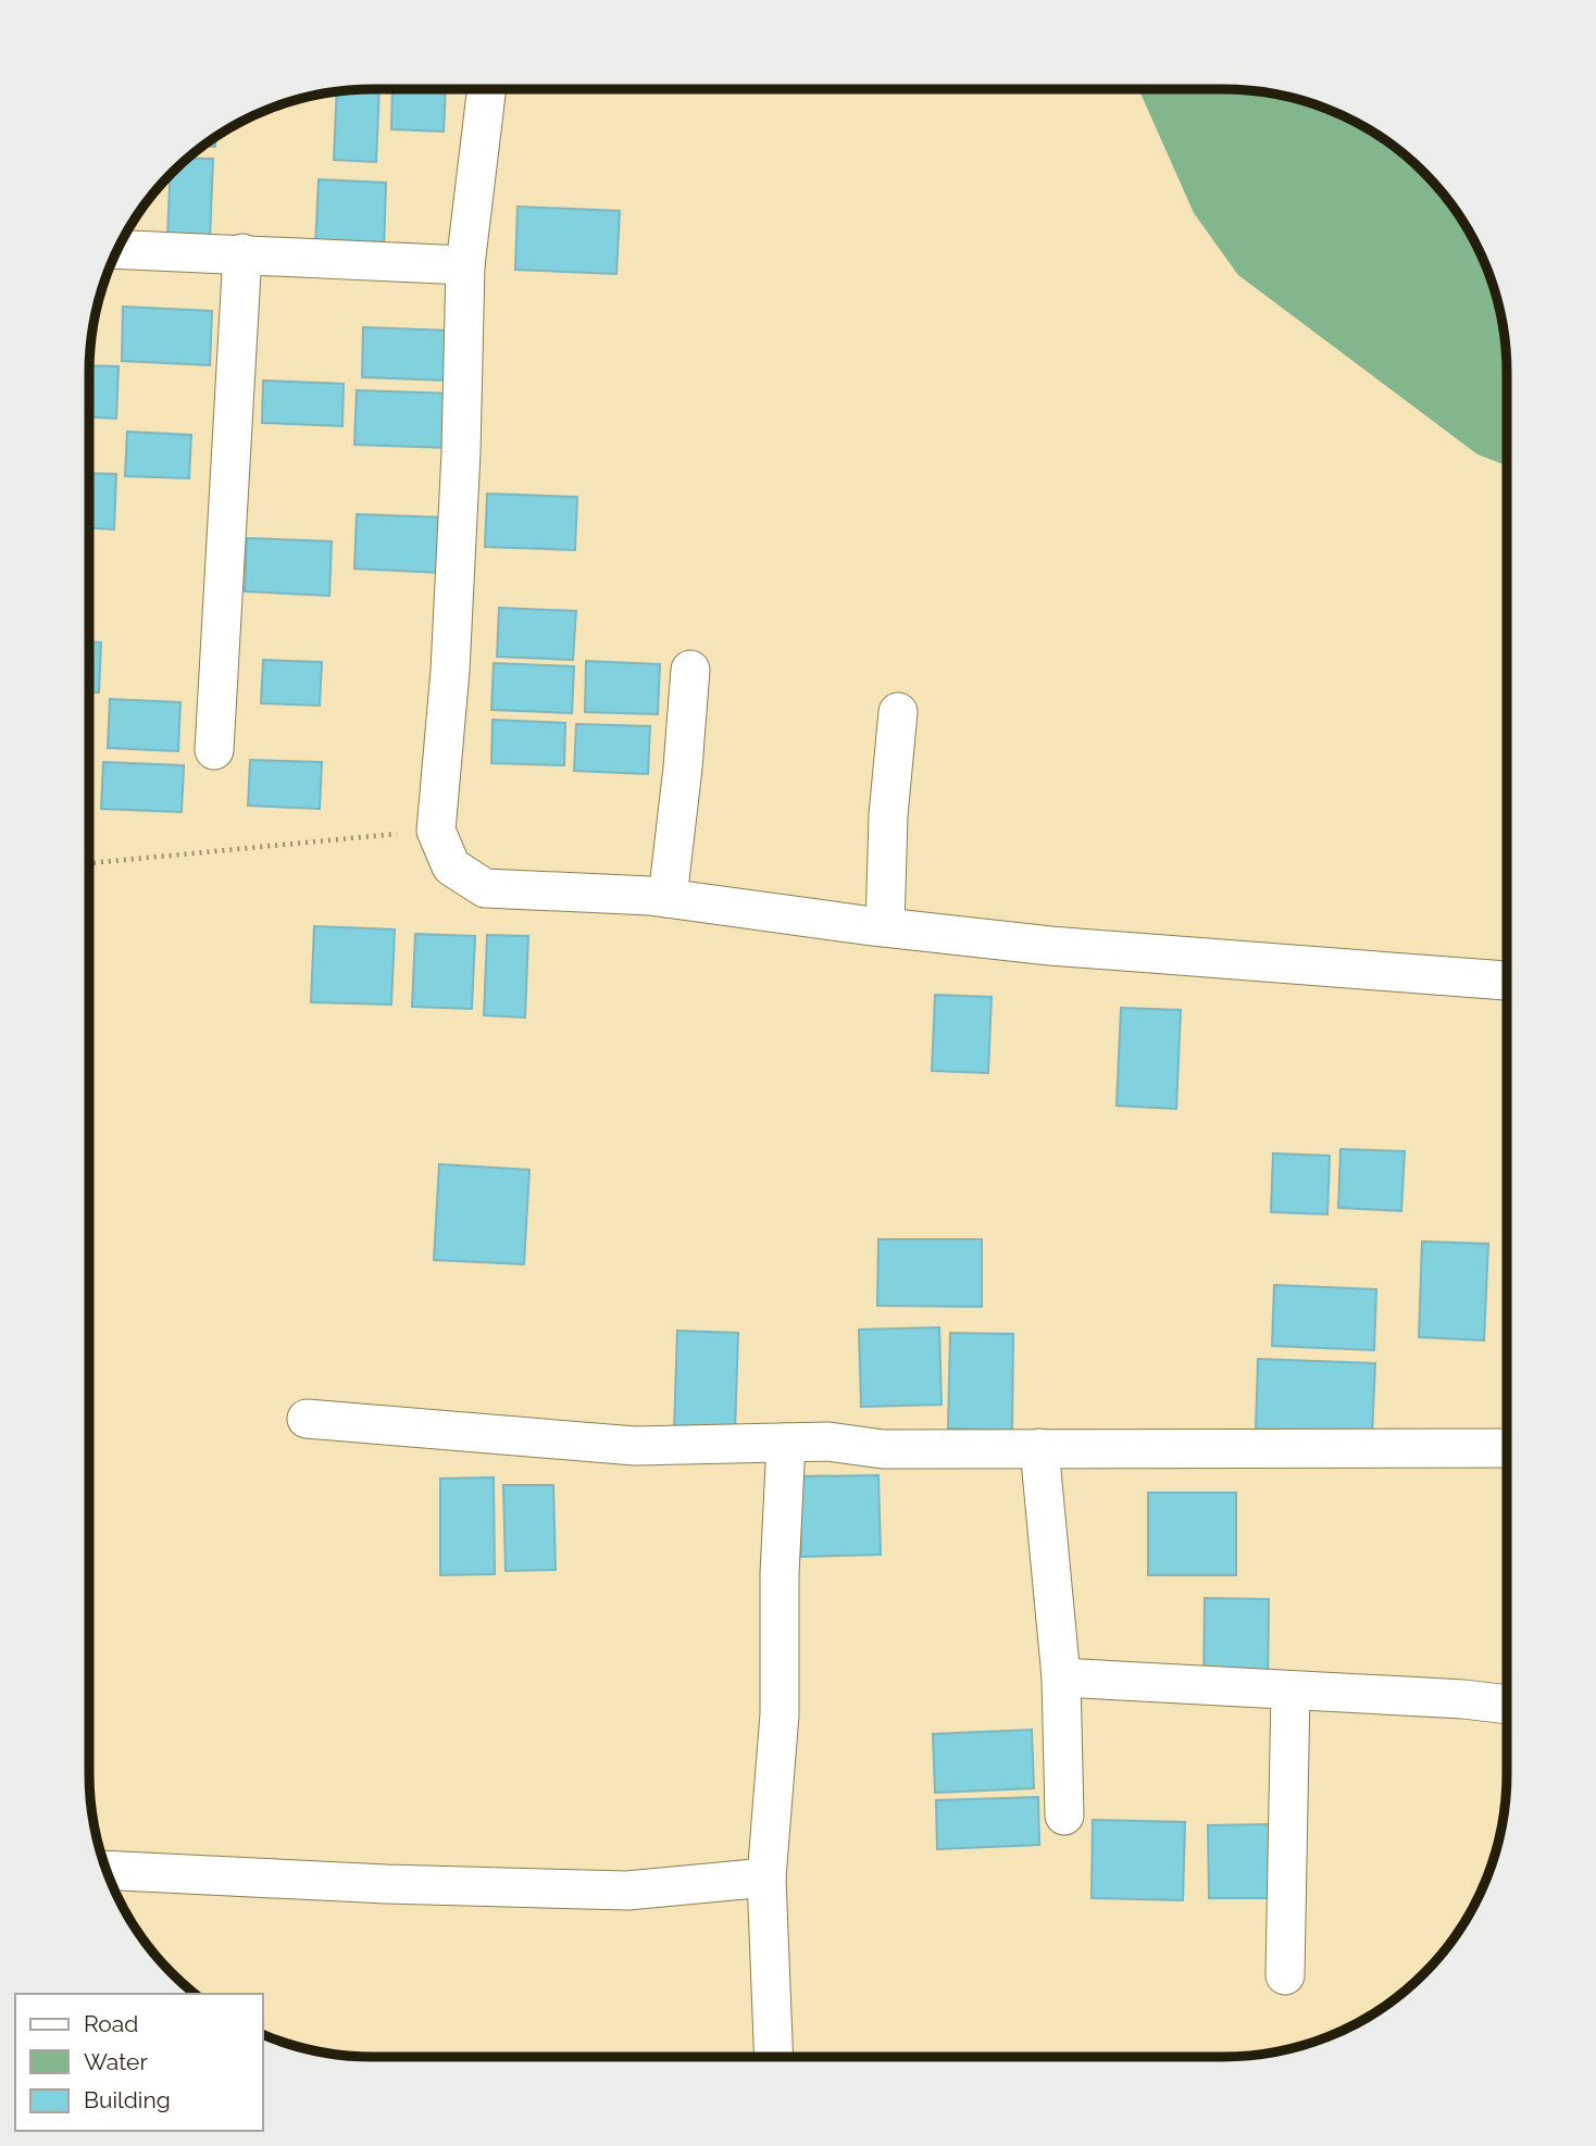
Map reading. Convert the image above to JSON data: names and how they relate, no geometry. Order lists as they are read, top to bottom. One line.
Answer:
{"legend":["Road","Water","Building"]}
